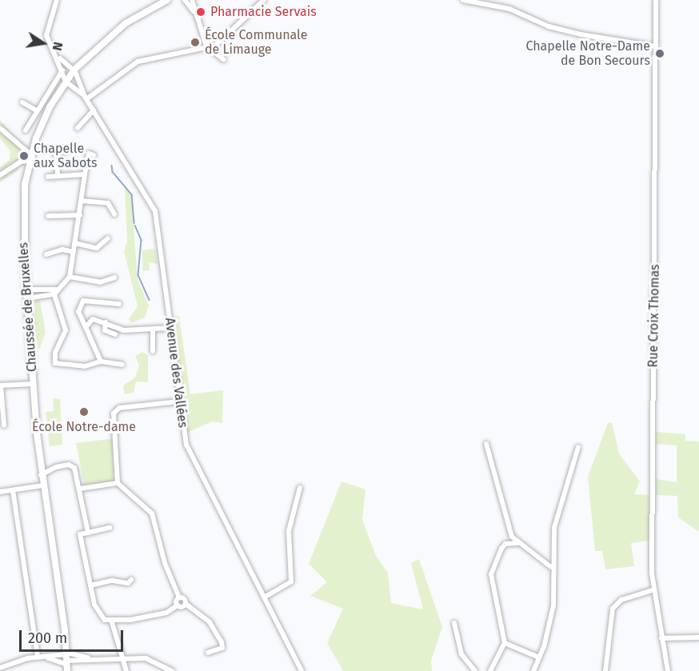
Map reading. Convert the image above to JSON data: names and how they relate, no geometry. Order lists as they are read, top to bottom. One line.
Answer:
{"streets":{"main road":["Chaussée de Bruxelles"],"street":["Rue Croix Thomas","Avenue des Vallées"]},"crossings":[["Chaussée de Bruxelles","Avenue des Vallées"]],"places":["Pharmacie Servais","École Communale de Limauge","Chapelle Notre-Dame de Bon Secours","Chapelle aux Sabots","École Notre-dame"],"scale_bar":"200 m","north":"right"}
